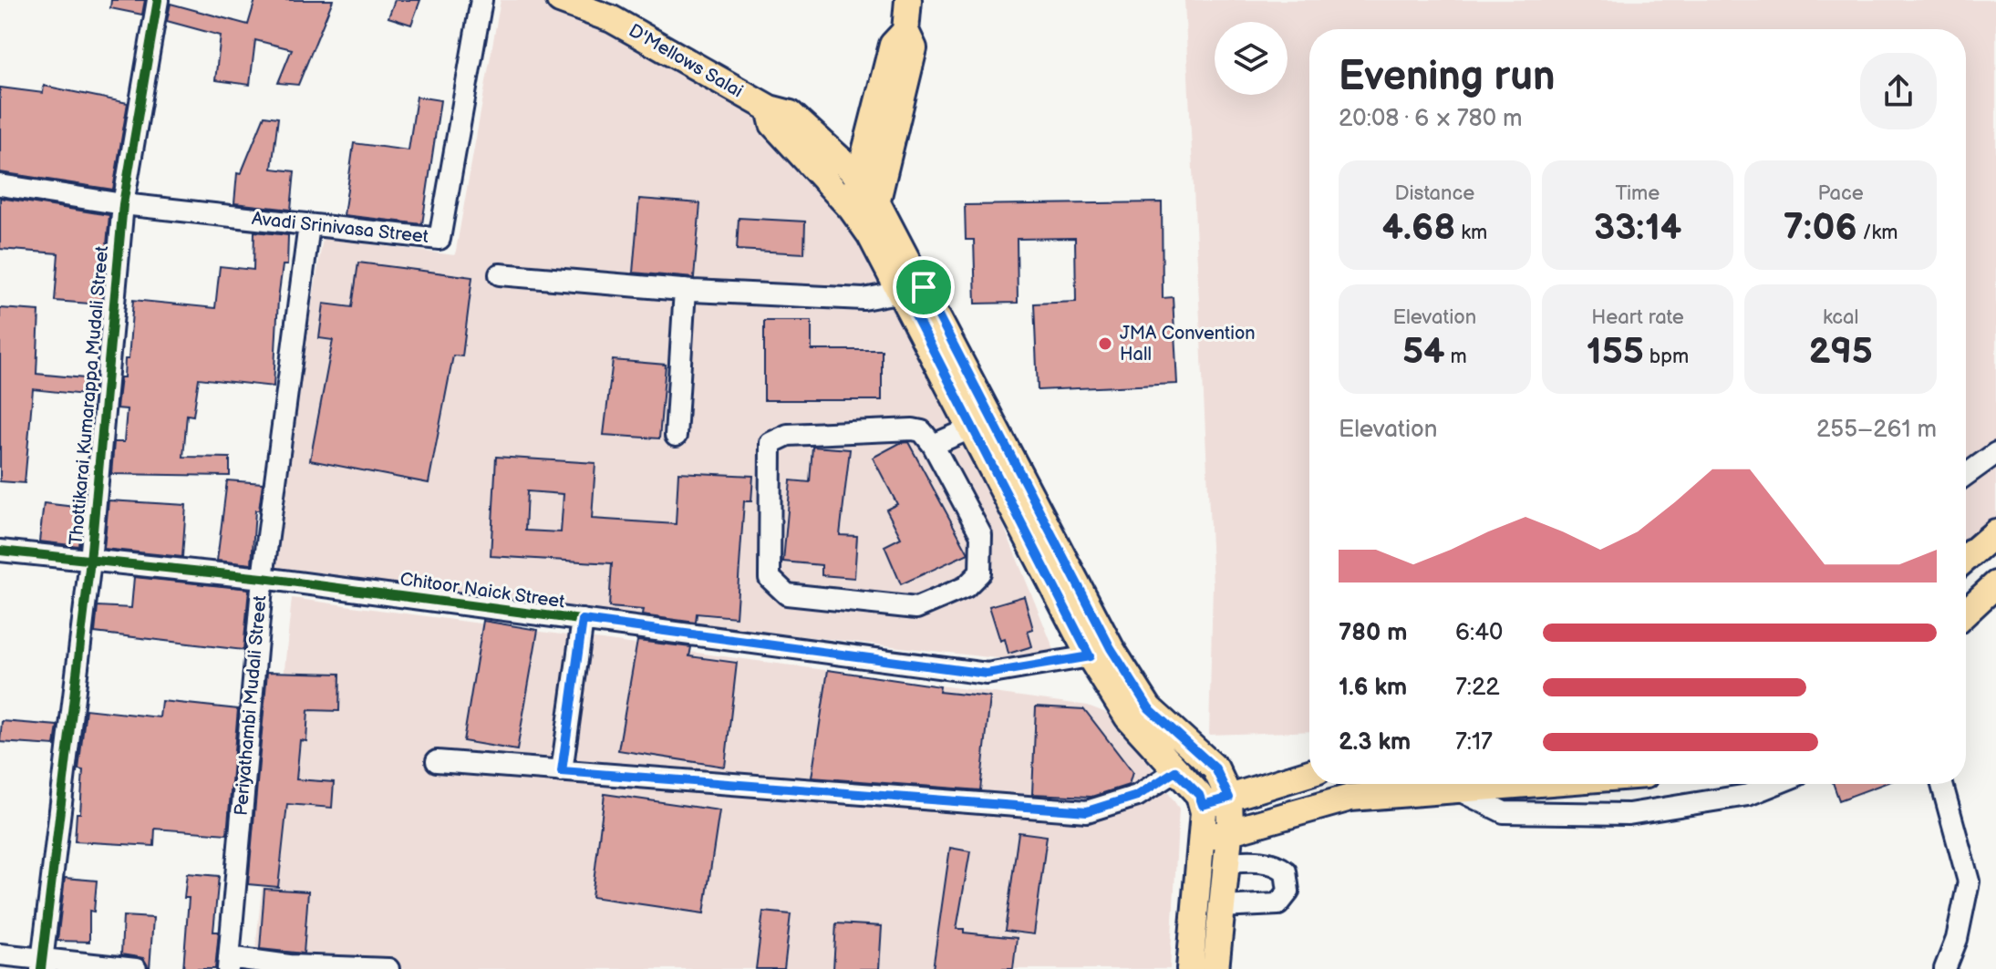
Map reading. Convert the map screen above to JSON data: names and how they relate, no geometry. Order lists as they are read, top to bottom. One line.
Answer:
{"streets":{"main road":["D'Mellows Salai"],"street":["Avadi Srinivasa Street","Thottikarai Kumarappa Mudali Street","Chitoor Naick Street","Periyathambi Mudali Street"]},"crossings":[["Avadi Srinivasa Street","Thottikarai Kumarappa Mudali Street"],["Avadi Srinivasa Street","Periyathambi Mudali Street"],["Thottikarai Kumarappa Mudali Street","Chitoor Naick Street"],["Chitoor Naick Street","Periyathambi Mudali Street"]],"places":["JMA Convention Hall"],"page":{"heading":["Evening run","20:08 · 6 × 780 m"],"stats":[["Distance","4.68 km"],["Time","33:14"],["Pace","7:06 /km"],["Elevation","54 m"],["Heart rate","155 bpm"],["kcal","295"]],"chart":["Elevation","255–261 m"],"list":[{"name":"780 m","note":"6:40"},{"name":"1.6 km","note":"7:22"},{"name":"2.3 km","note":"7:17"}]}}
